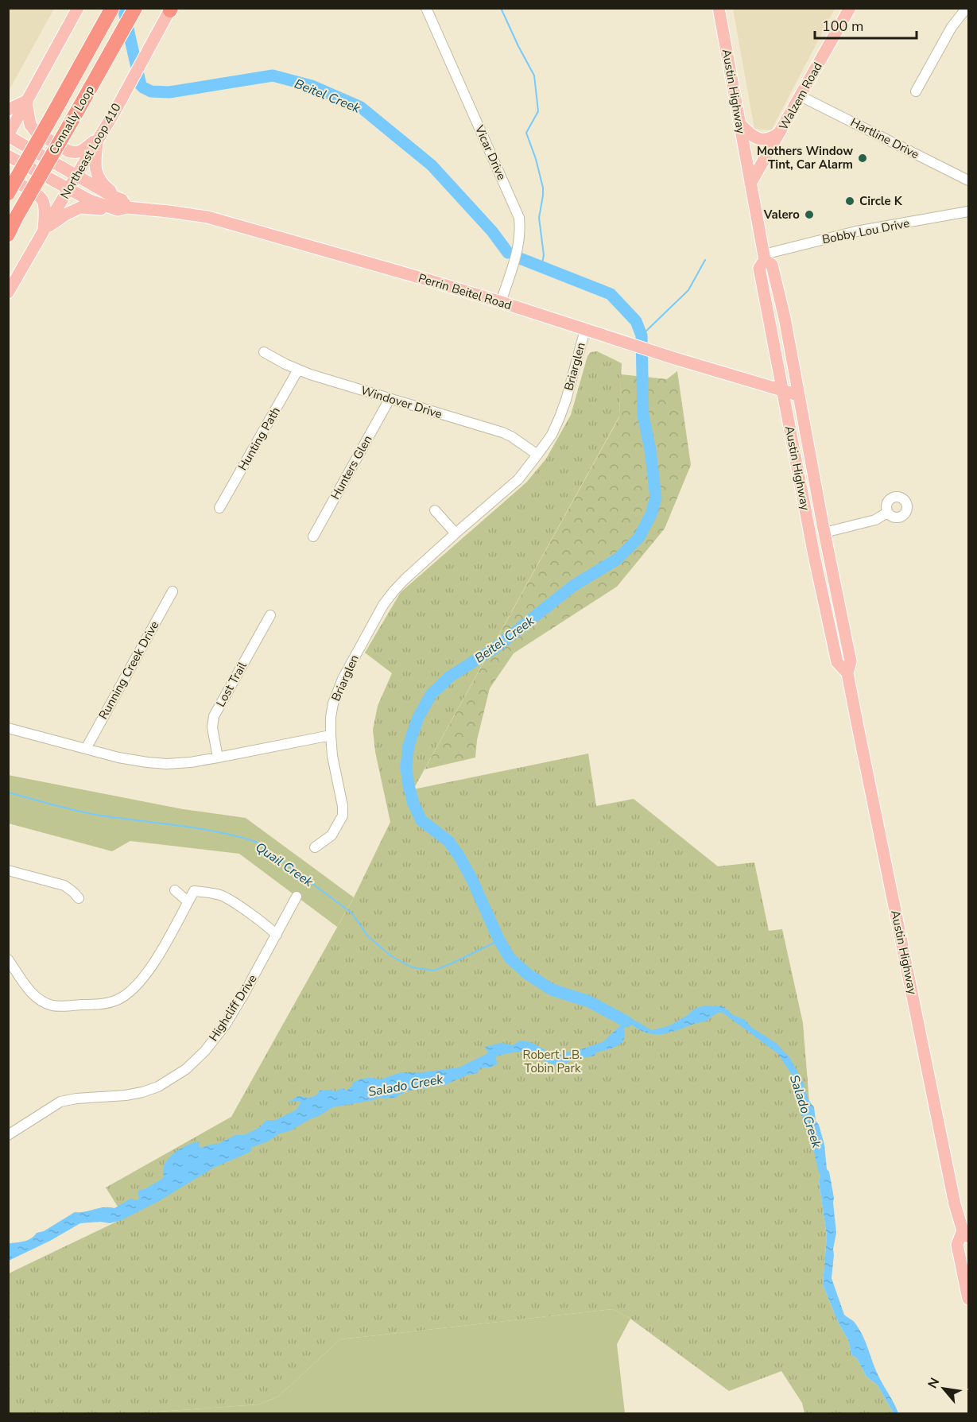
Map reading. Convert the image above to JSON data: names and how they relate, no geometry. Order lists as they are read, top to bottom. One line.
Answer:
{"streets":{"highway":["Connally Loop"],"main road":["Austin Highway","Walzem Road","Northeast Loop 410","Perrin Beitel Road"],"street":["Hartline Drive","Vicar Drive","Bobby Lou Drive","Briarglen","Windover Drive","Hunting Path","Hunters Glen","Running Creek Drive","Lost Trail","Highcliff Drive"]},"crossings":[["Austin Highway","Walzem Road"],["Austin Highway","Bobby Lou Drive"],["Austin Highway","Perrin Beitel Road"],["Walzem Road","Hartline Drive"],["Northeast Loop 410","Perrin Beitel Road"],["Vicar Drive","Perrin Beitel Road"],["Perrin Beitel Road","Briarglen"],["Briarglen","Windover Drive"],["Windover Drive","Hunting Path"],["Windover Drive","Hunters Glen"]],"water":["Beitel Creek","Quail Creek","Salado Creek"],"parks":["Robert L.B. Tobin Park"],"places":["Mothers Window Tint, Car Alarm","Circle K","Valero"],"scale_bar":"100 m","north":"top left"}
